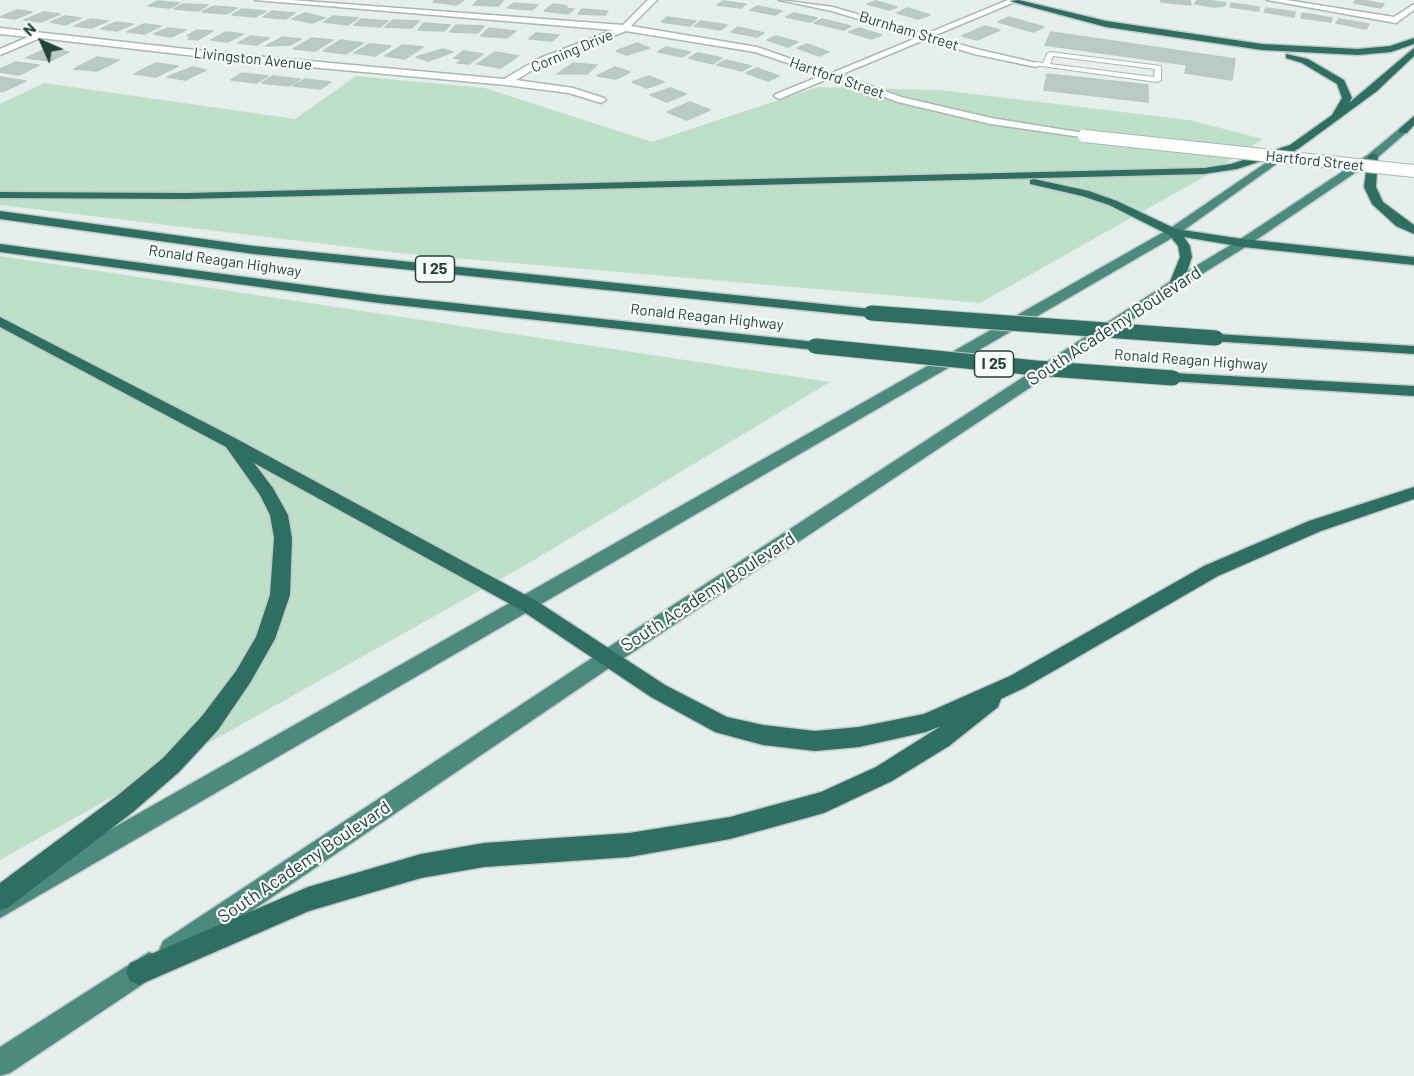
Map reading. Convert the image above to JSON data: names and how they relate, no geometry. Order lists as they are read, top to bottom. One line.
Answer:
{"streets":{"highway":["Ronald Reagan Highway","I 25","South Academy Boulevard"],"street":["Burnham Street","Corning Drive","Livingston Avenue","Hartford Street"]},"crossings":[["Corning Drive","Livingston Avenue"],["Corning Drive","Hartford Street"]],"north":"top left"}
